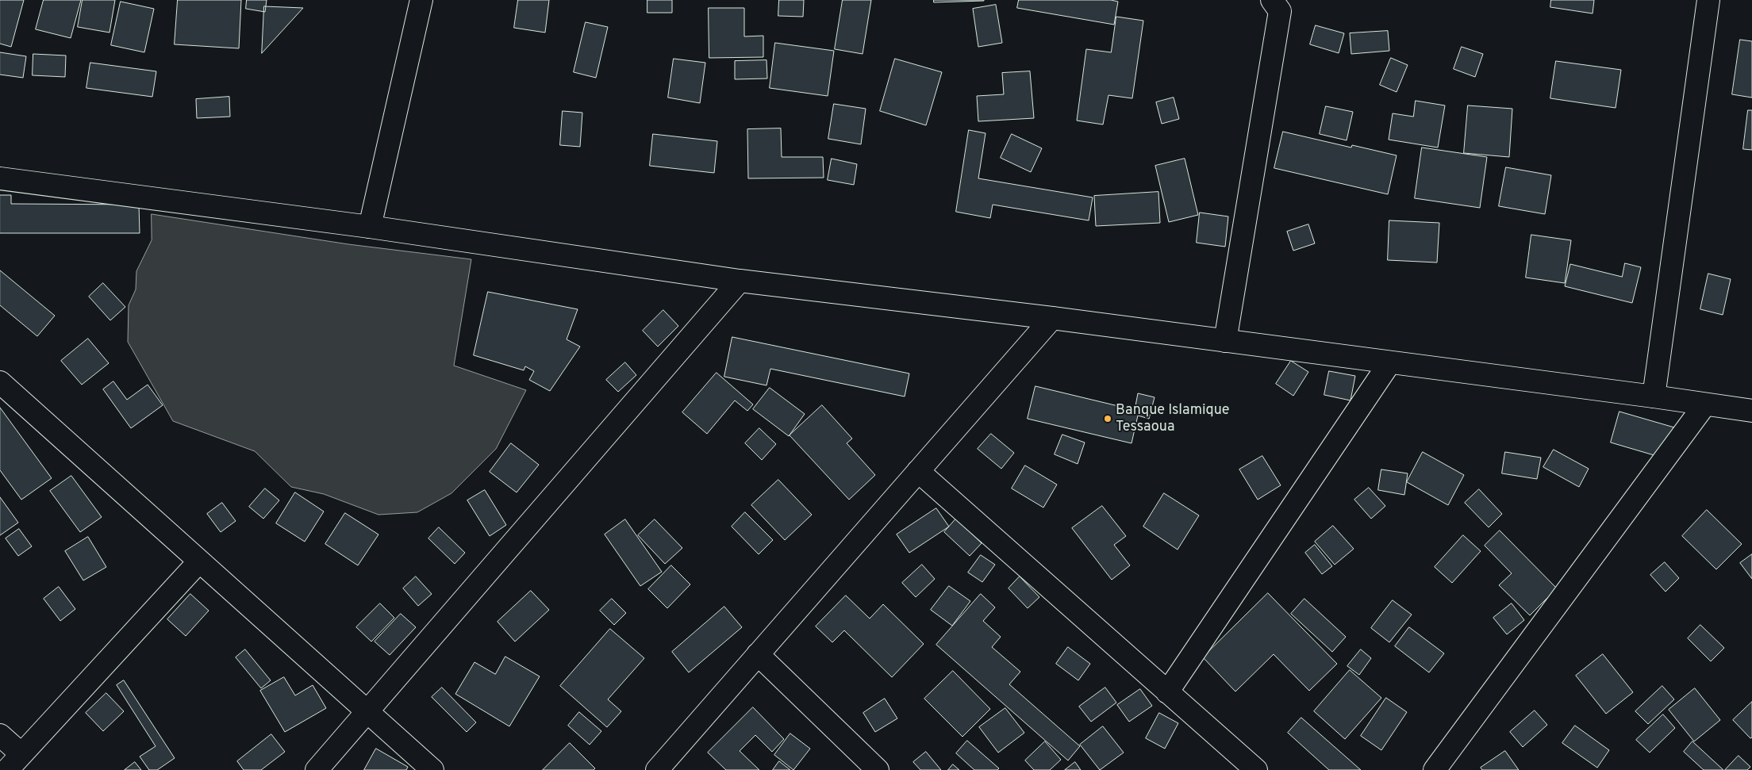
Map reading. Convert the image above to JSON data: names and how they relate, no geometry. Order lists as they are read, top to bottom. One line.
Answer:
{"places":["Banque Islamique Tessaoua"]}
